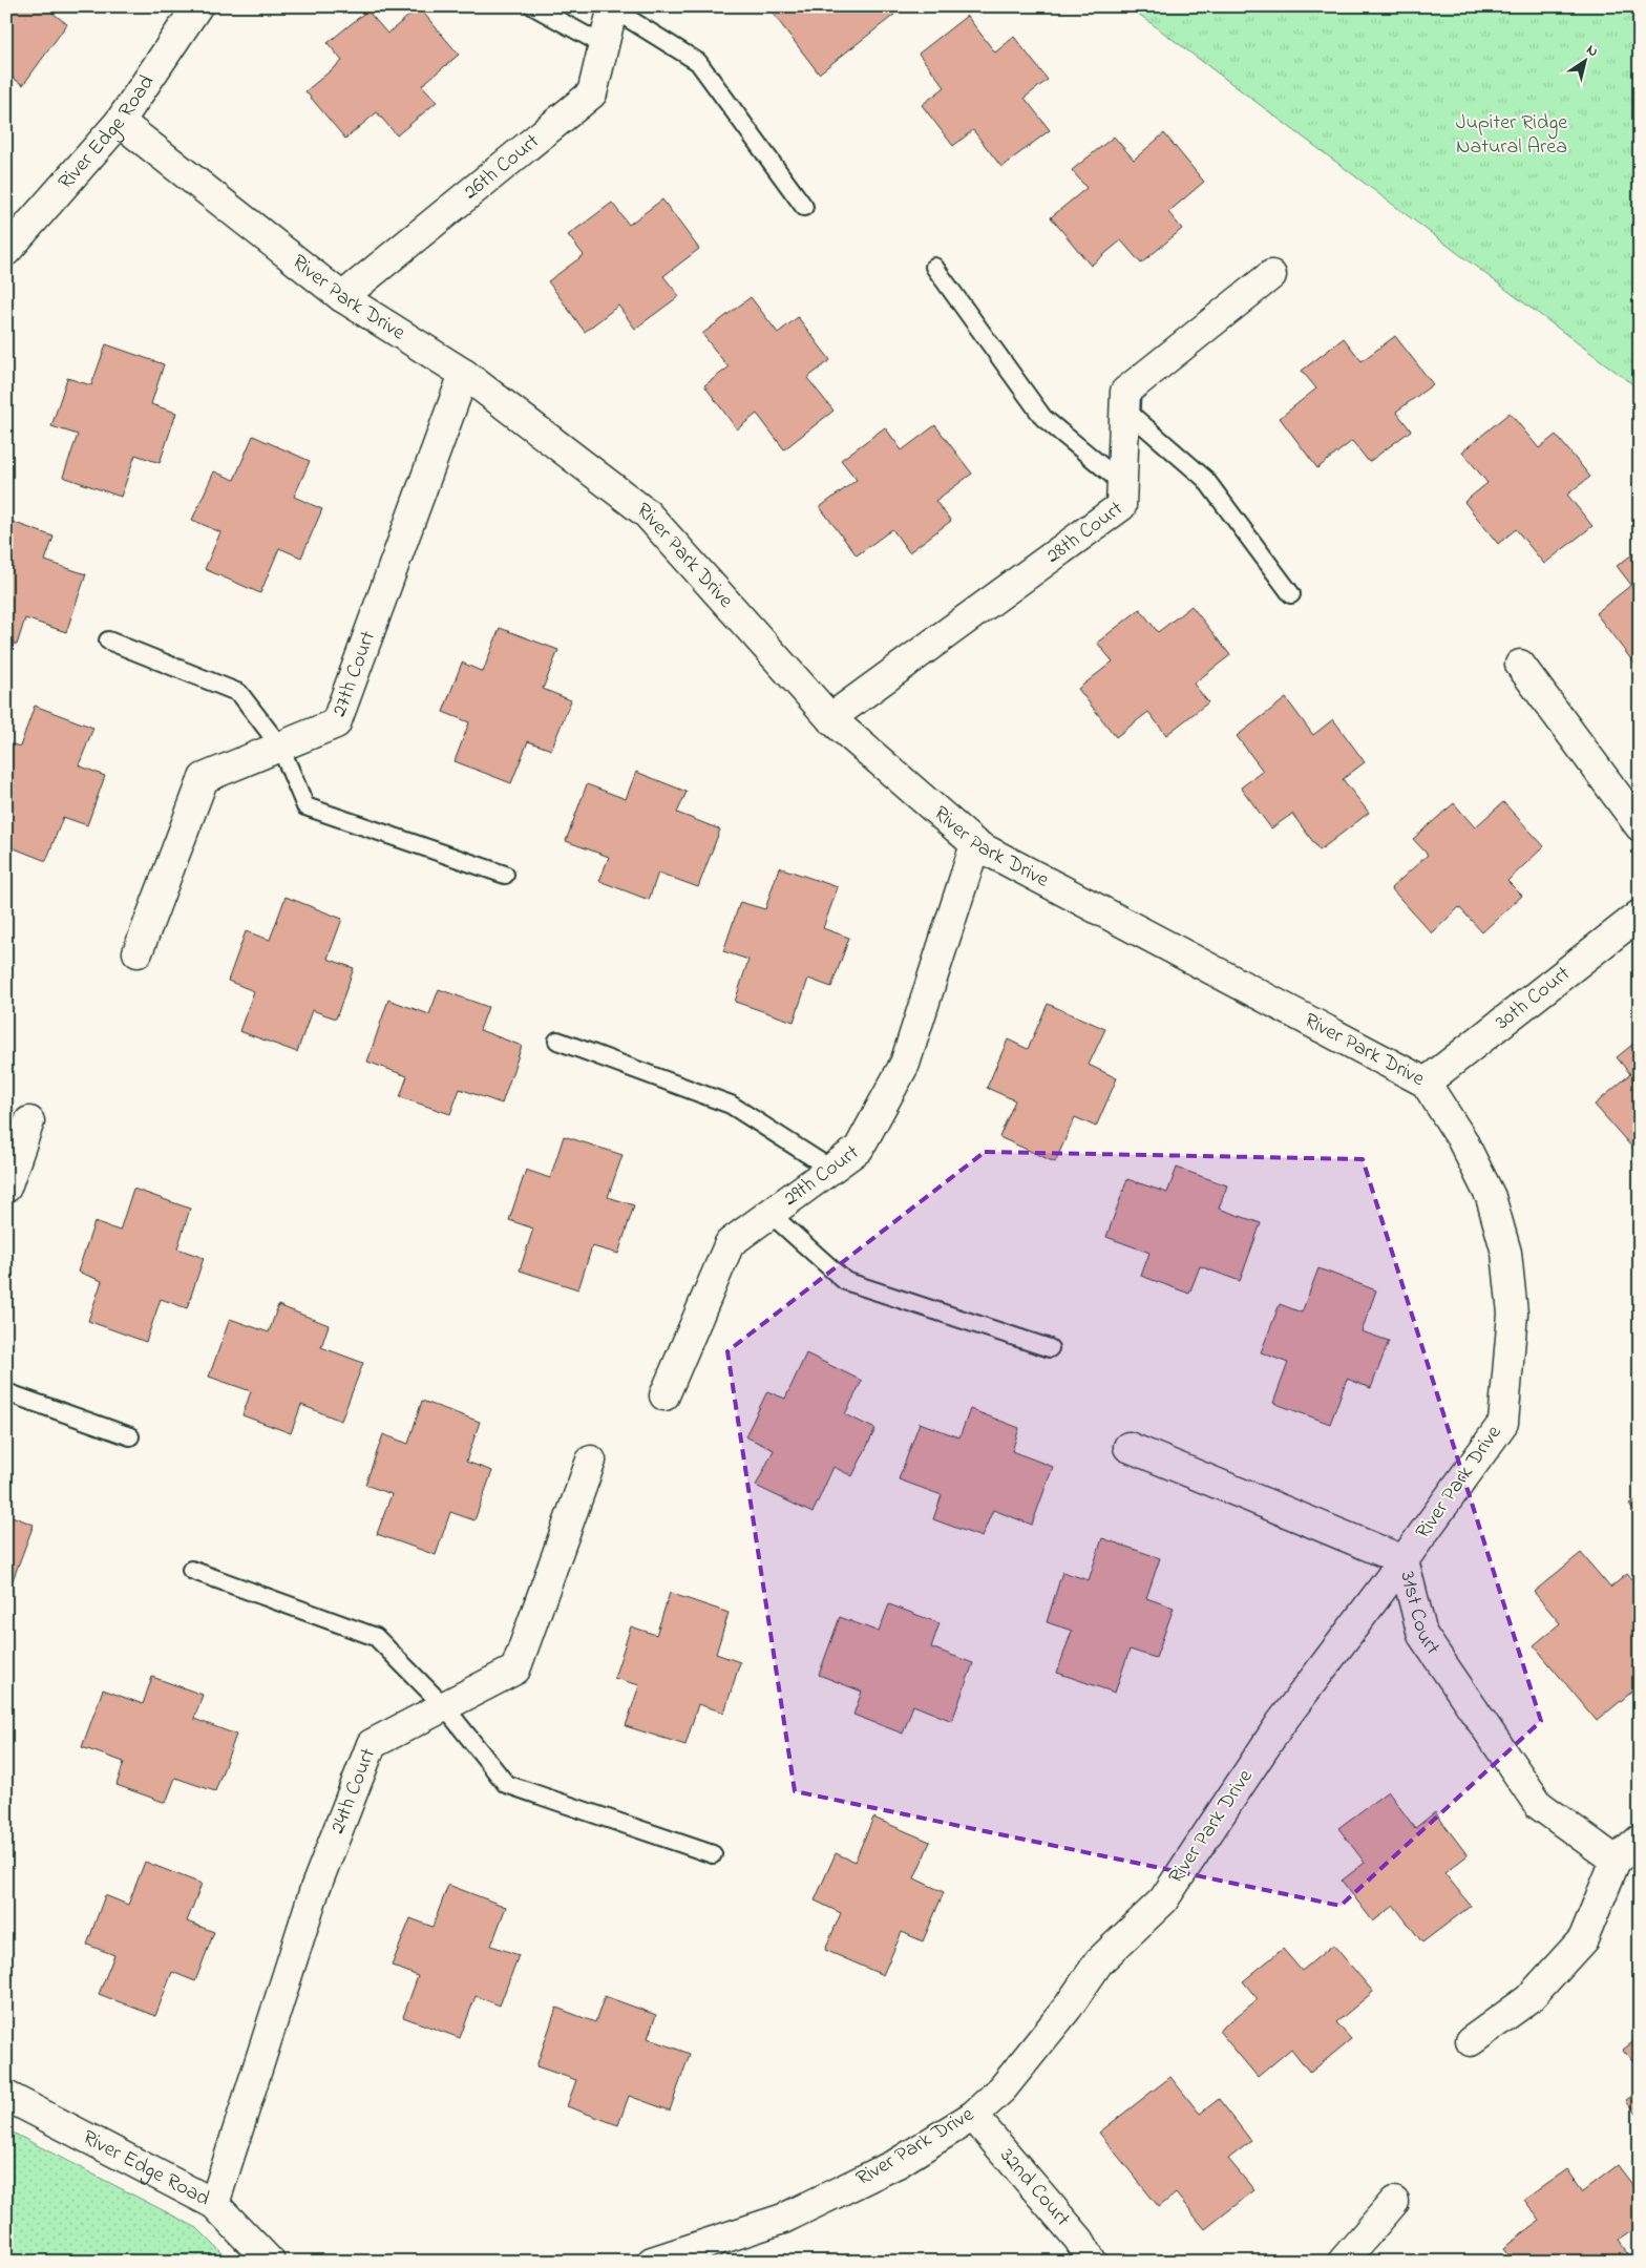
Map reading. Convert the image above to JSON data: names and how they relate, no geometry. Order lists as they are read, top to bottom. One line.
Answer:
{"streets":{"street":["River Edge Road","26th Court","River Park Drive","28th Court","27th Court","30th Court","29th Court","31st Court","24th Court","32nd Court"]},"crossings":[["River Edge Road","River Park Drive"],["River Edge Road","24th Court"],["26th Court","River Park Drive"],["River Park Drive","28th Court"],["River Park Drive","27th Court"],["River Park Drive","30th Court"],["River Park Drive","29th Court"],["River Park Drive","31st Court"],["River Park Drive","32nd Court"]],"parks":["Jupiter Ridge Natural Area"],"north":"top right"}
